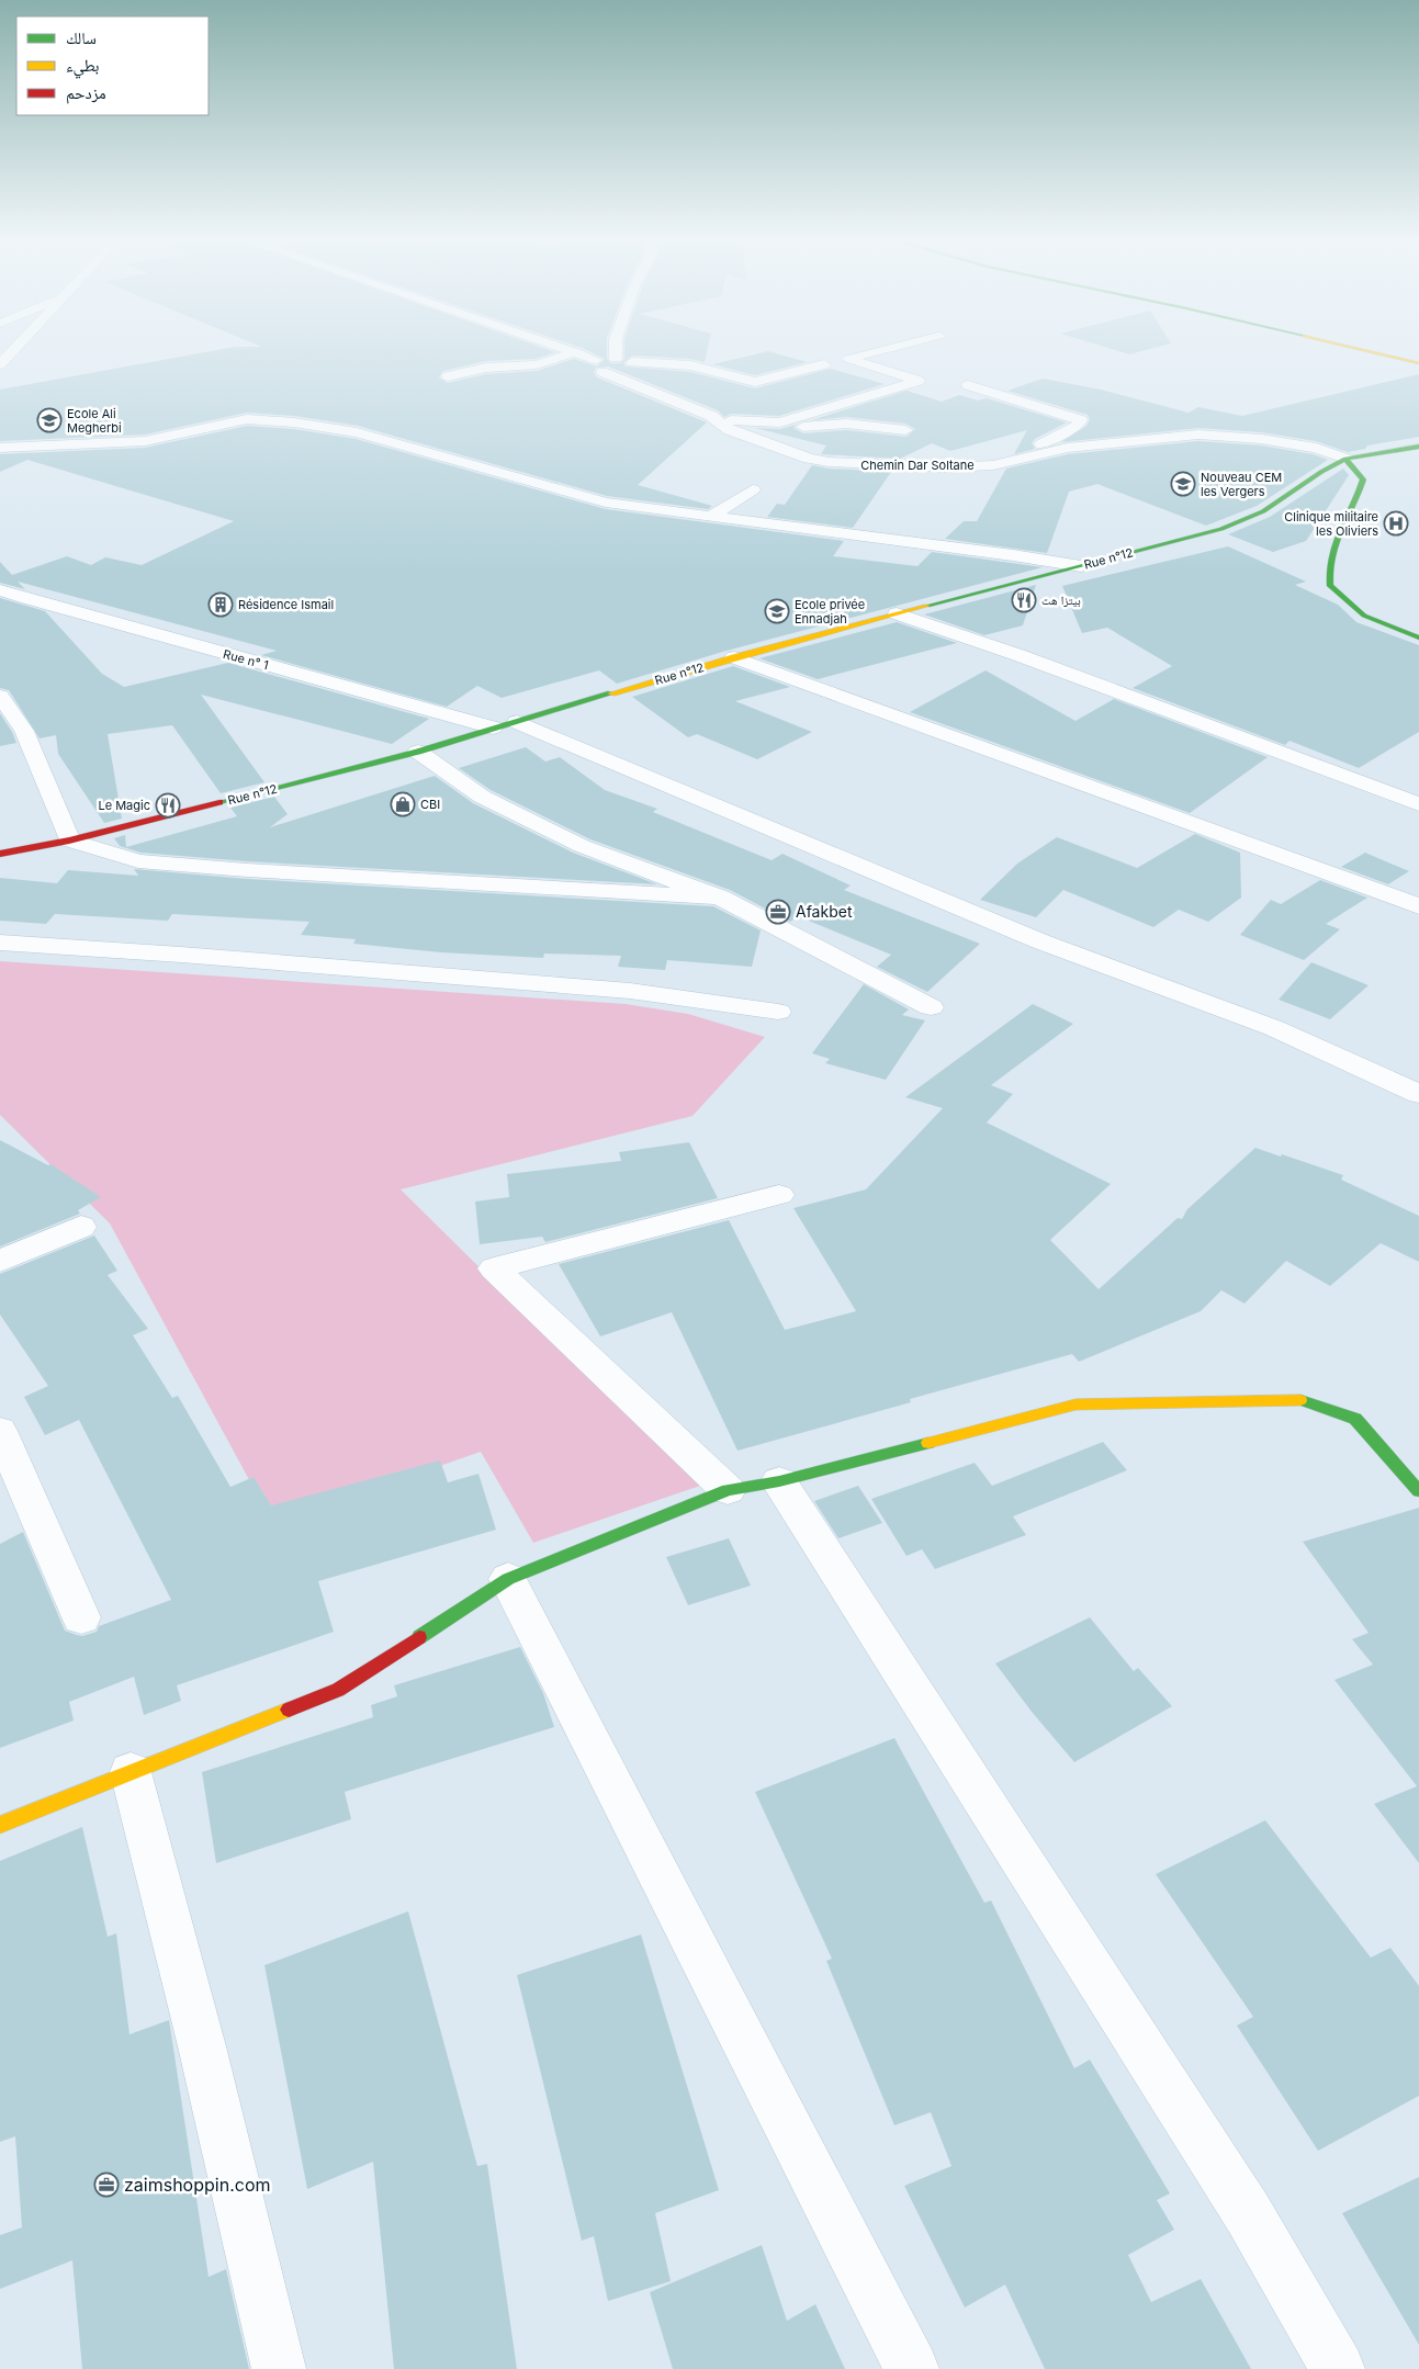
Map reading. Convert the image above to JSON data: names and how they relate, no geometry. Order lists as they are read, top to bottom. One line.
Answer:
{"streets":{"main road":["Rue n°12"],"street":["Chemin Dar Soltane","Rue n° 1"]},"crossings":[["Chemin Dar Soltane","Rue n°12"],["Rue n°12","Rue n° 1"]],"places":{"school or university":["Ecole Ali Megherbi","Nouveau CEM les Vergers","Ecole privée Ennadjah"],"hospital":["Clinique militaire les Oliviers"],"restaurant":["بيتزا هت","Le Magic"],"building":["Résidence Ismail"],"shop":["CBI"],"office":["Afakbet","zaimshoppin.com"]},"legend":["سالك","بطيء","مزدحم"]}
